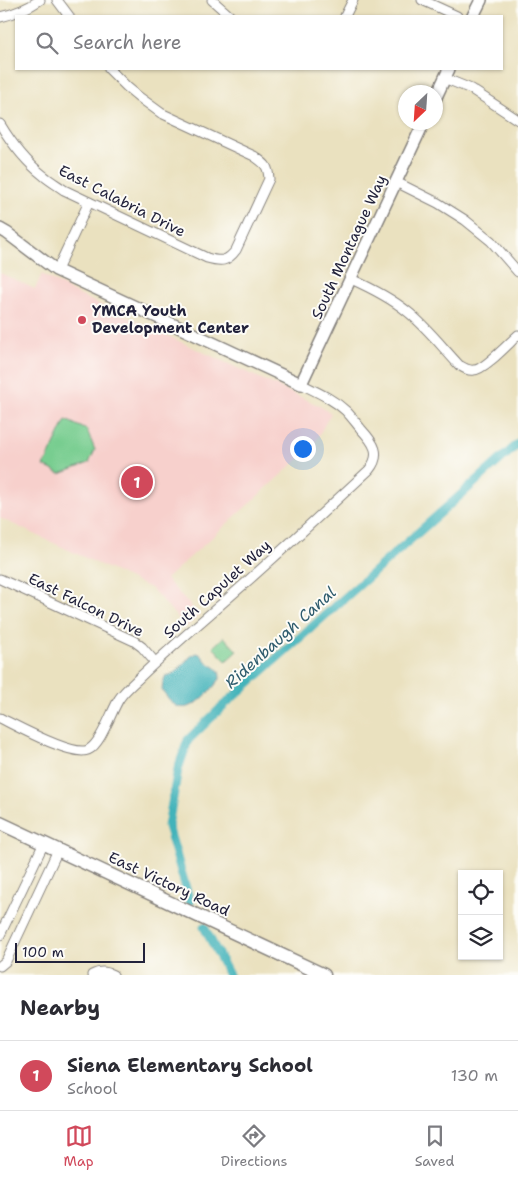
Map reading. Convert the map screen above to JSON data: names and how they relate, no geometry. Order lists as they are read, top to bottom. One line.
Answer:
{"streets":{"main road":["East Victory Road"],"street":["East Calabria Drive","South Montague Way","South Capulet Way","East Falcon Drive"]},"crossings":[["South Montague Way","South Capulet Way"],["South Capulet Way","East Falcon Drive"]],"water":["Ridenbaugh Canal"],"places":["YMCA Youth Development Center"],"scale_bar":"100 m","north":"bottom left","page":{"search":"Search here","pins":"1","scale":"100 m","heading":"Nearby","list":[{"mark":"1","name":"Siena Elementary School","note":"School","value":"130 m"}],"nav":["Map","Directions","Saved"]}}
